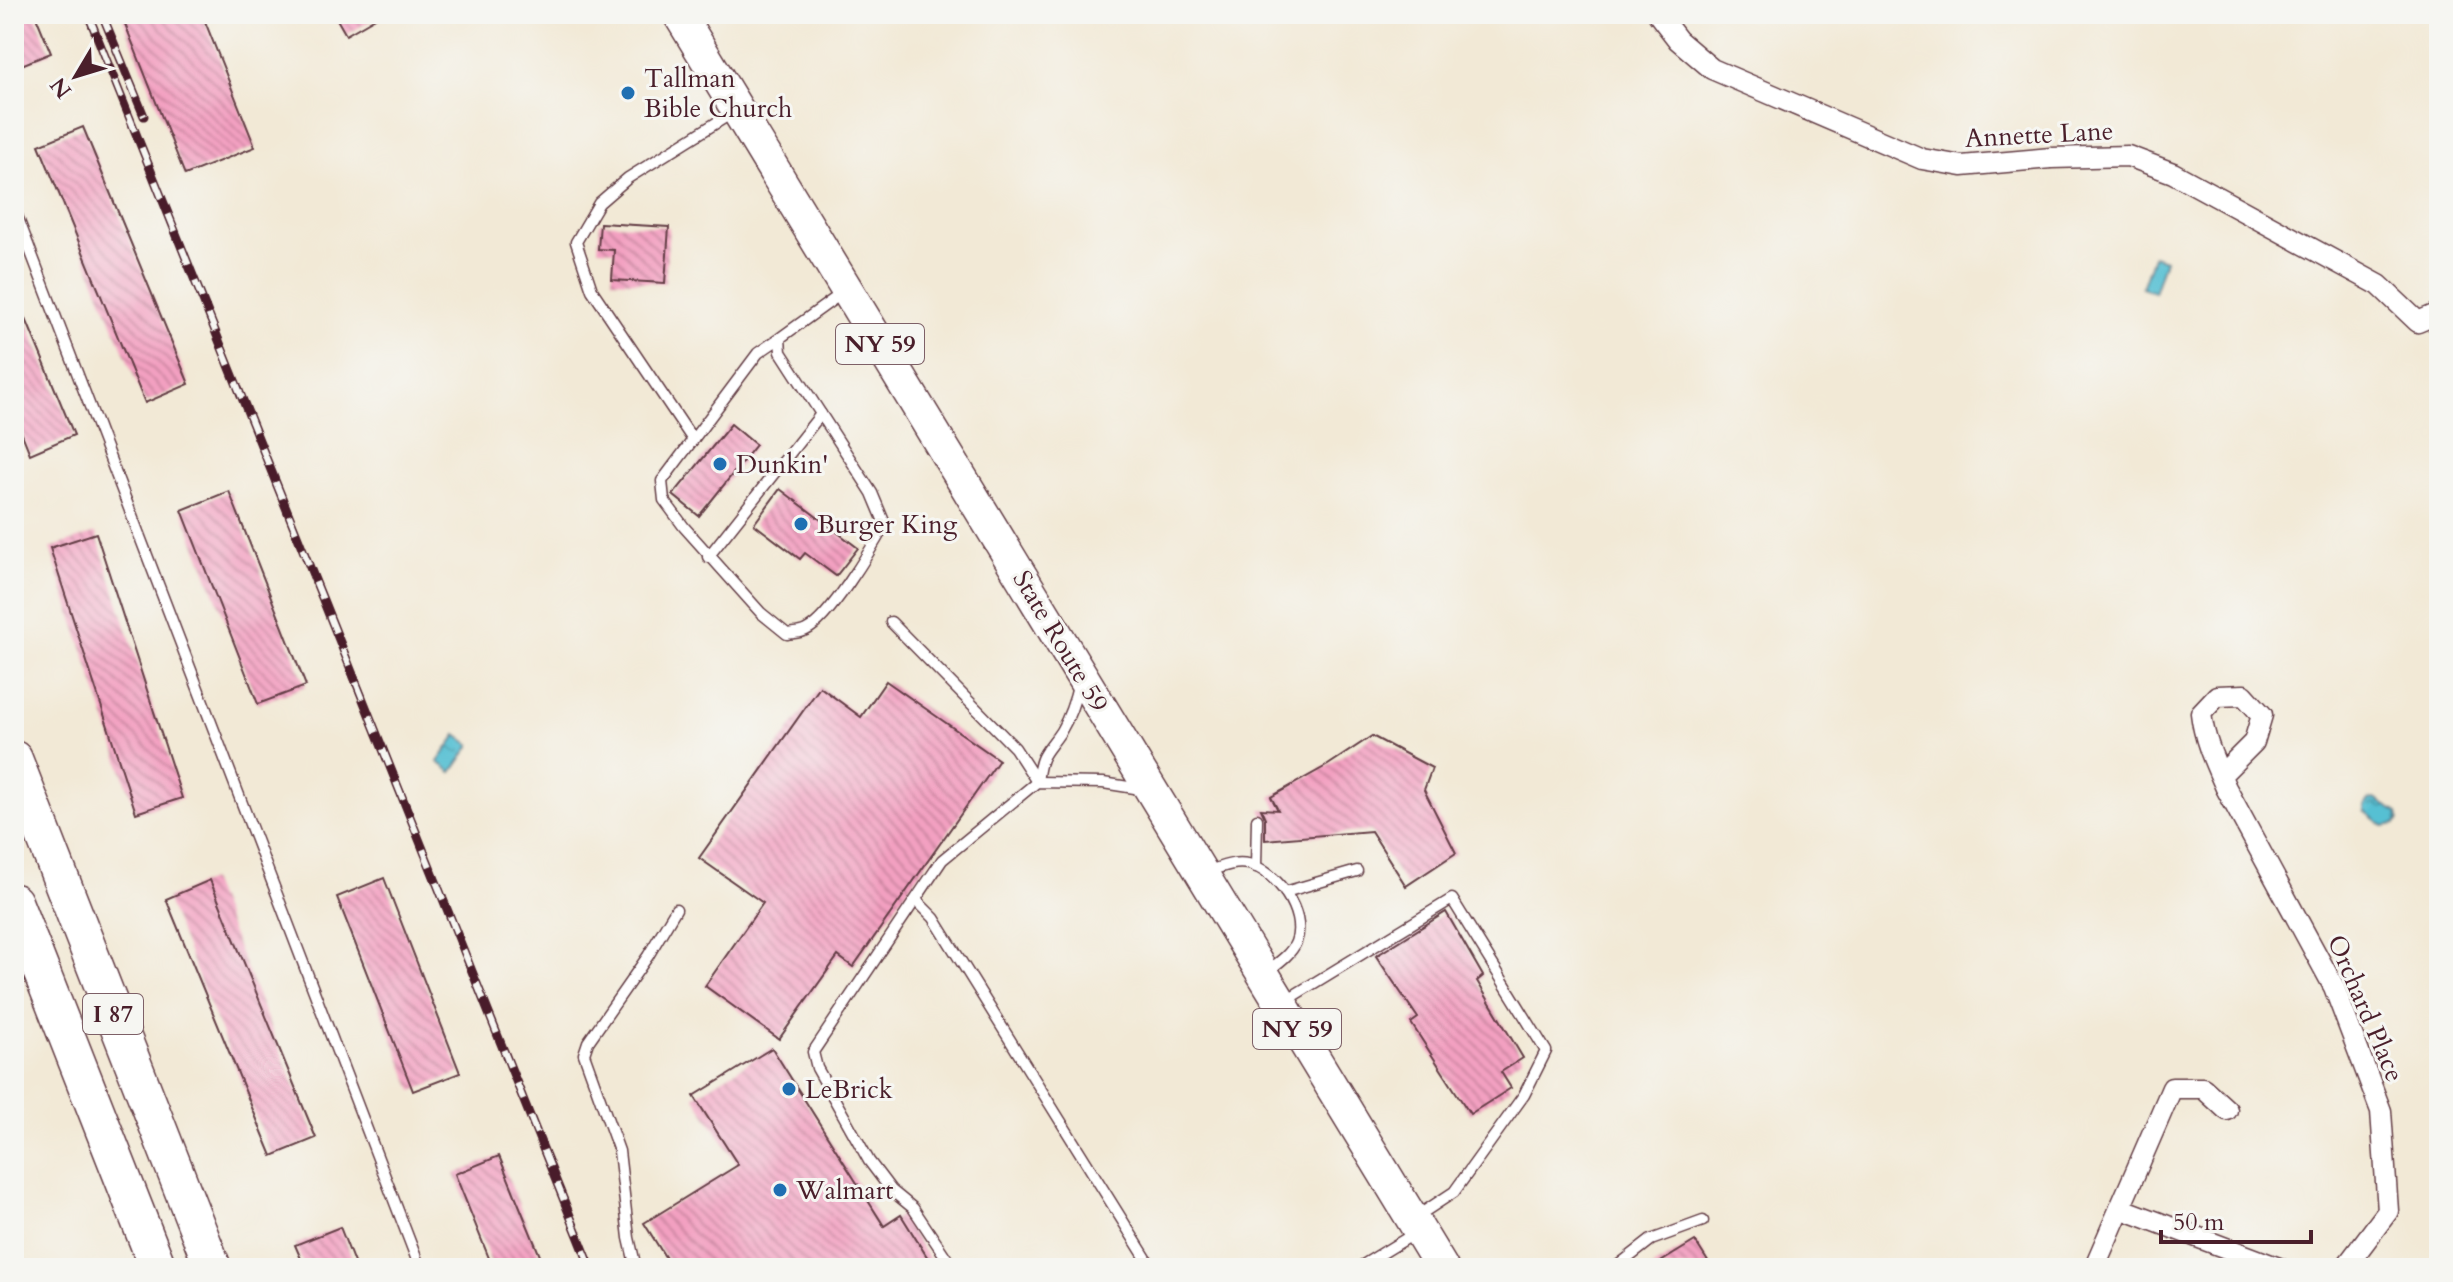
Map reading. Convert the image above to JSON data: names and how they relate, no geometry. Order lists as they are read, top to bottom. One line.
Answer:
{"streets":{"highway":["I 87"],"main road":["NY 59","State Route 59"],"street":["Annette Lane","Orchard Place"]},"places":["Tallman Bible Church","Dunkin'","Burger King","LeBrick","Walmart"],"scale_bar":"50 m","north":"bottom left"}
